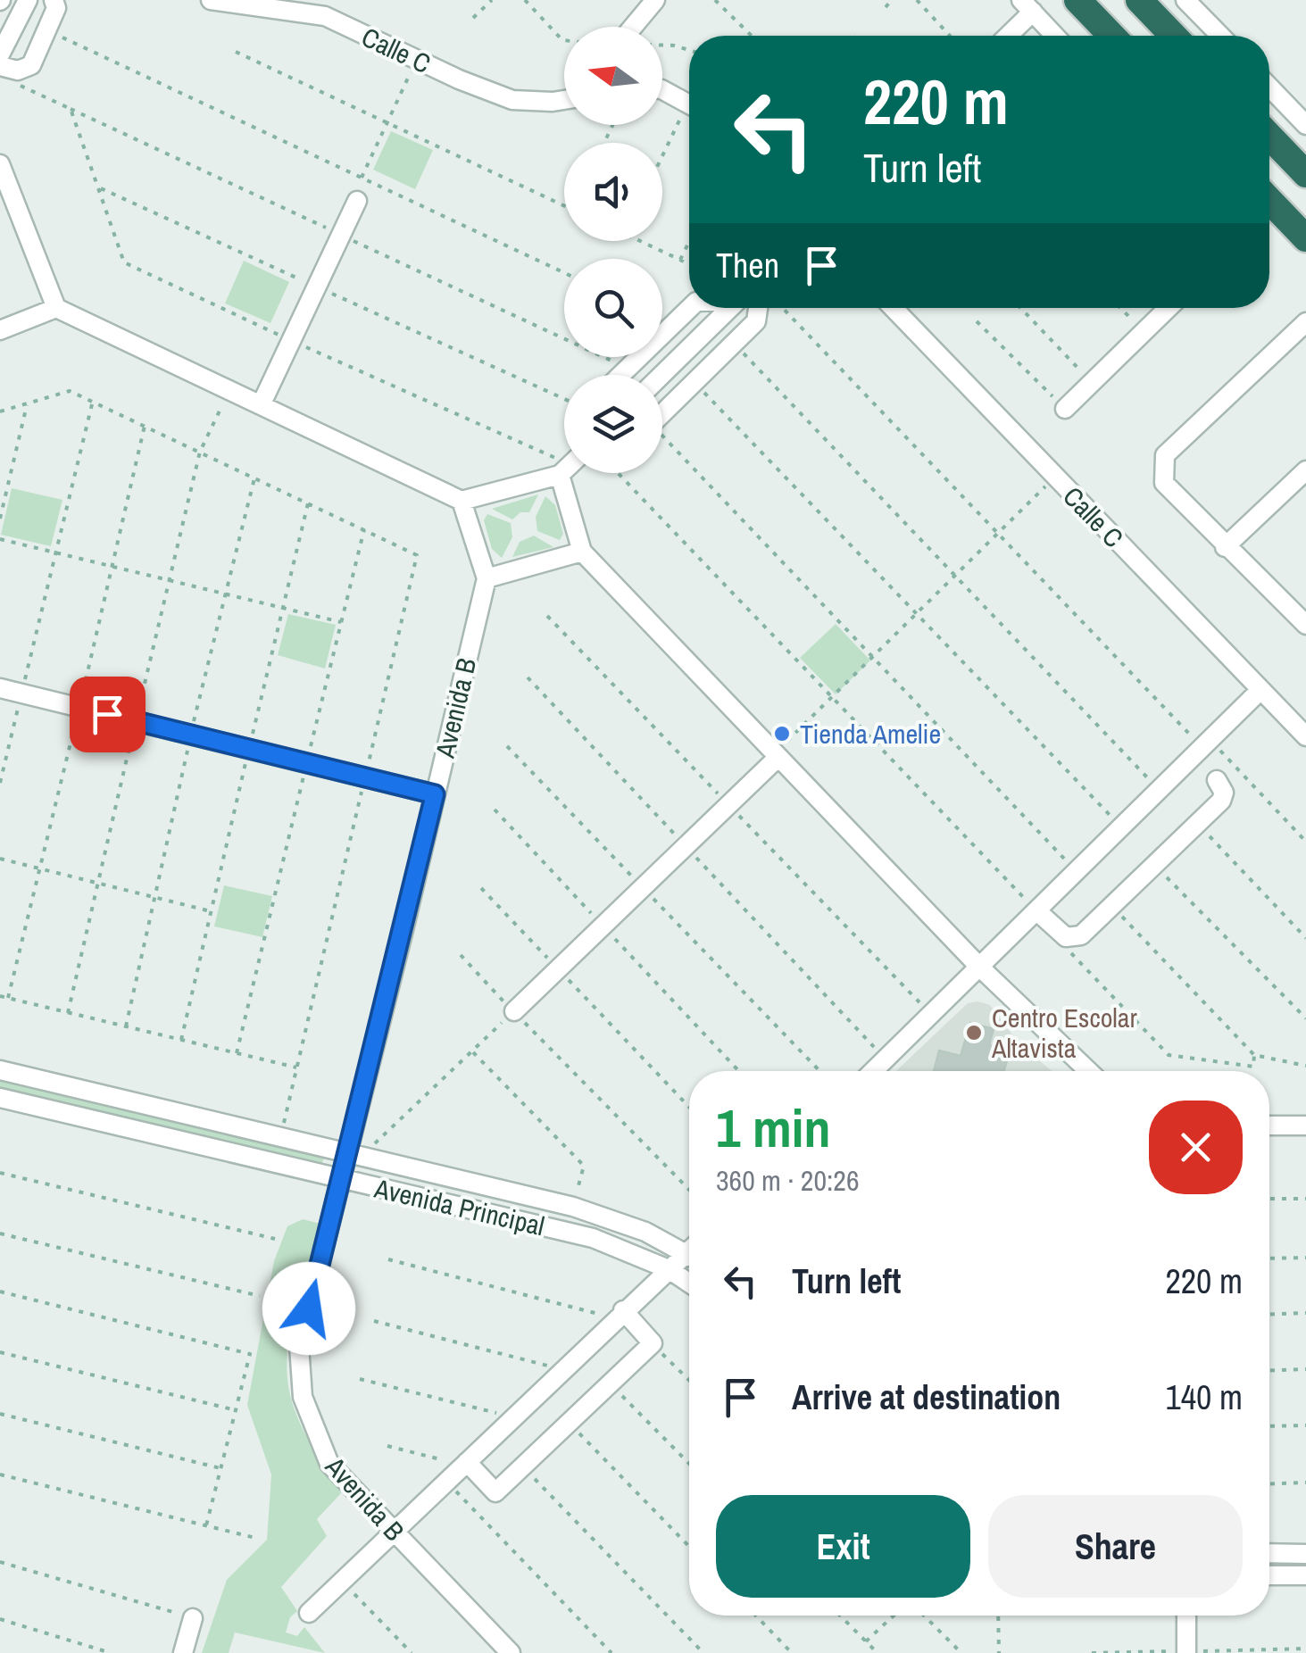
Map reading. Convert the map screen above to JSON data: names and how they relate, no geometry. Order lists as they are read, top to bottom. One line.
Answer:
{"streets":{"street":["Calle C","Avenida B","Avenida Principal"]},"crossings":[["Avenida B","Avenida Principal"]],"places":["Tienda Amelie","Centro Escolar Altavista"],"north":"left","page":{"turn":["220 m","Turn left"],"then":"Then","heading":["1 min","360 m · 20:26"],"list":[{"name":"Turn left","value":"220 m"},{"name":"Arrive at destination","value":"140 m"}],"buttons":["Exit","Share"]}}
